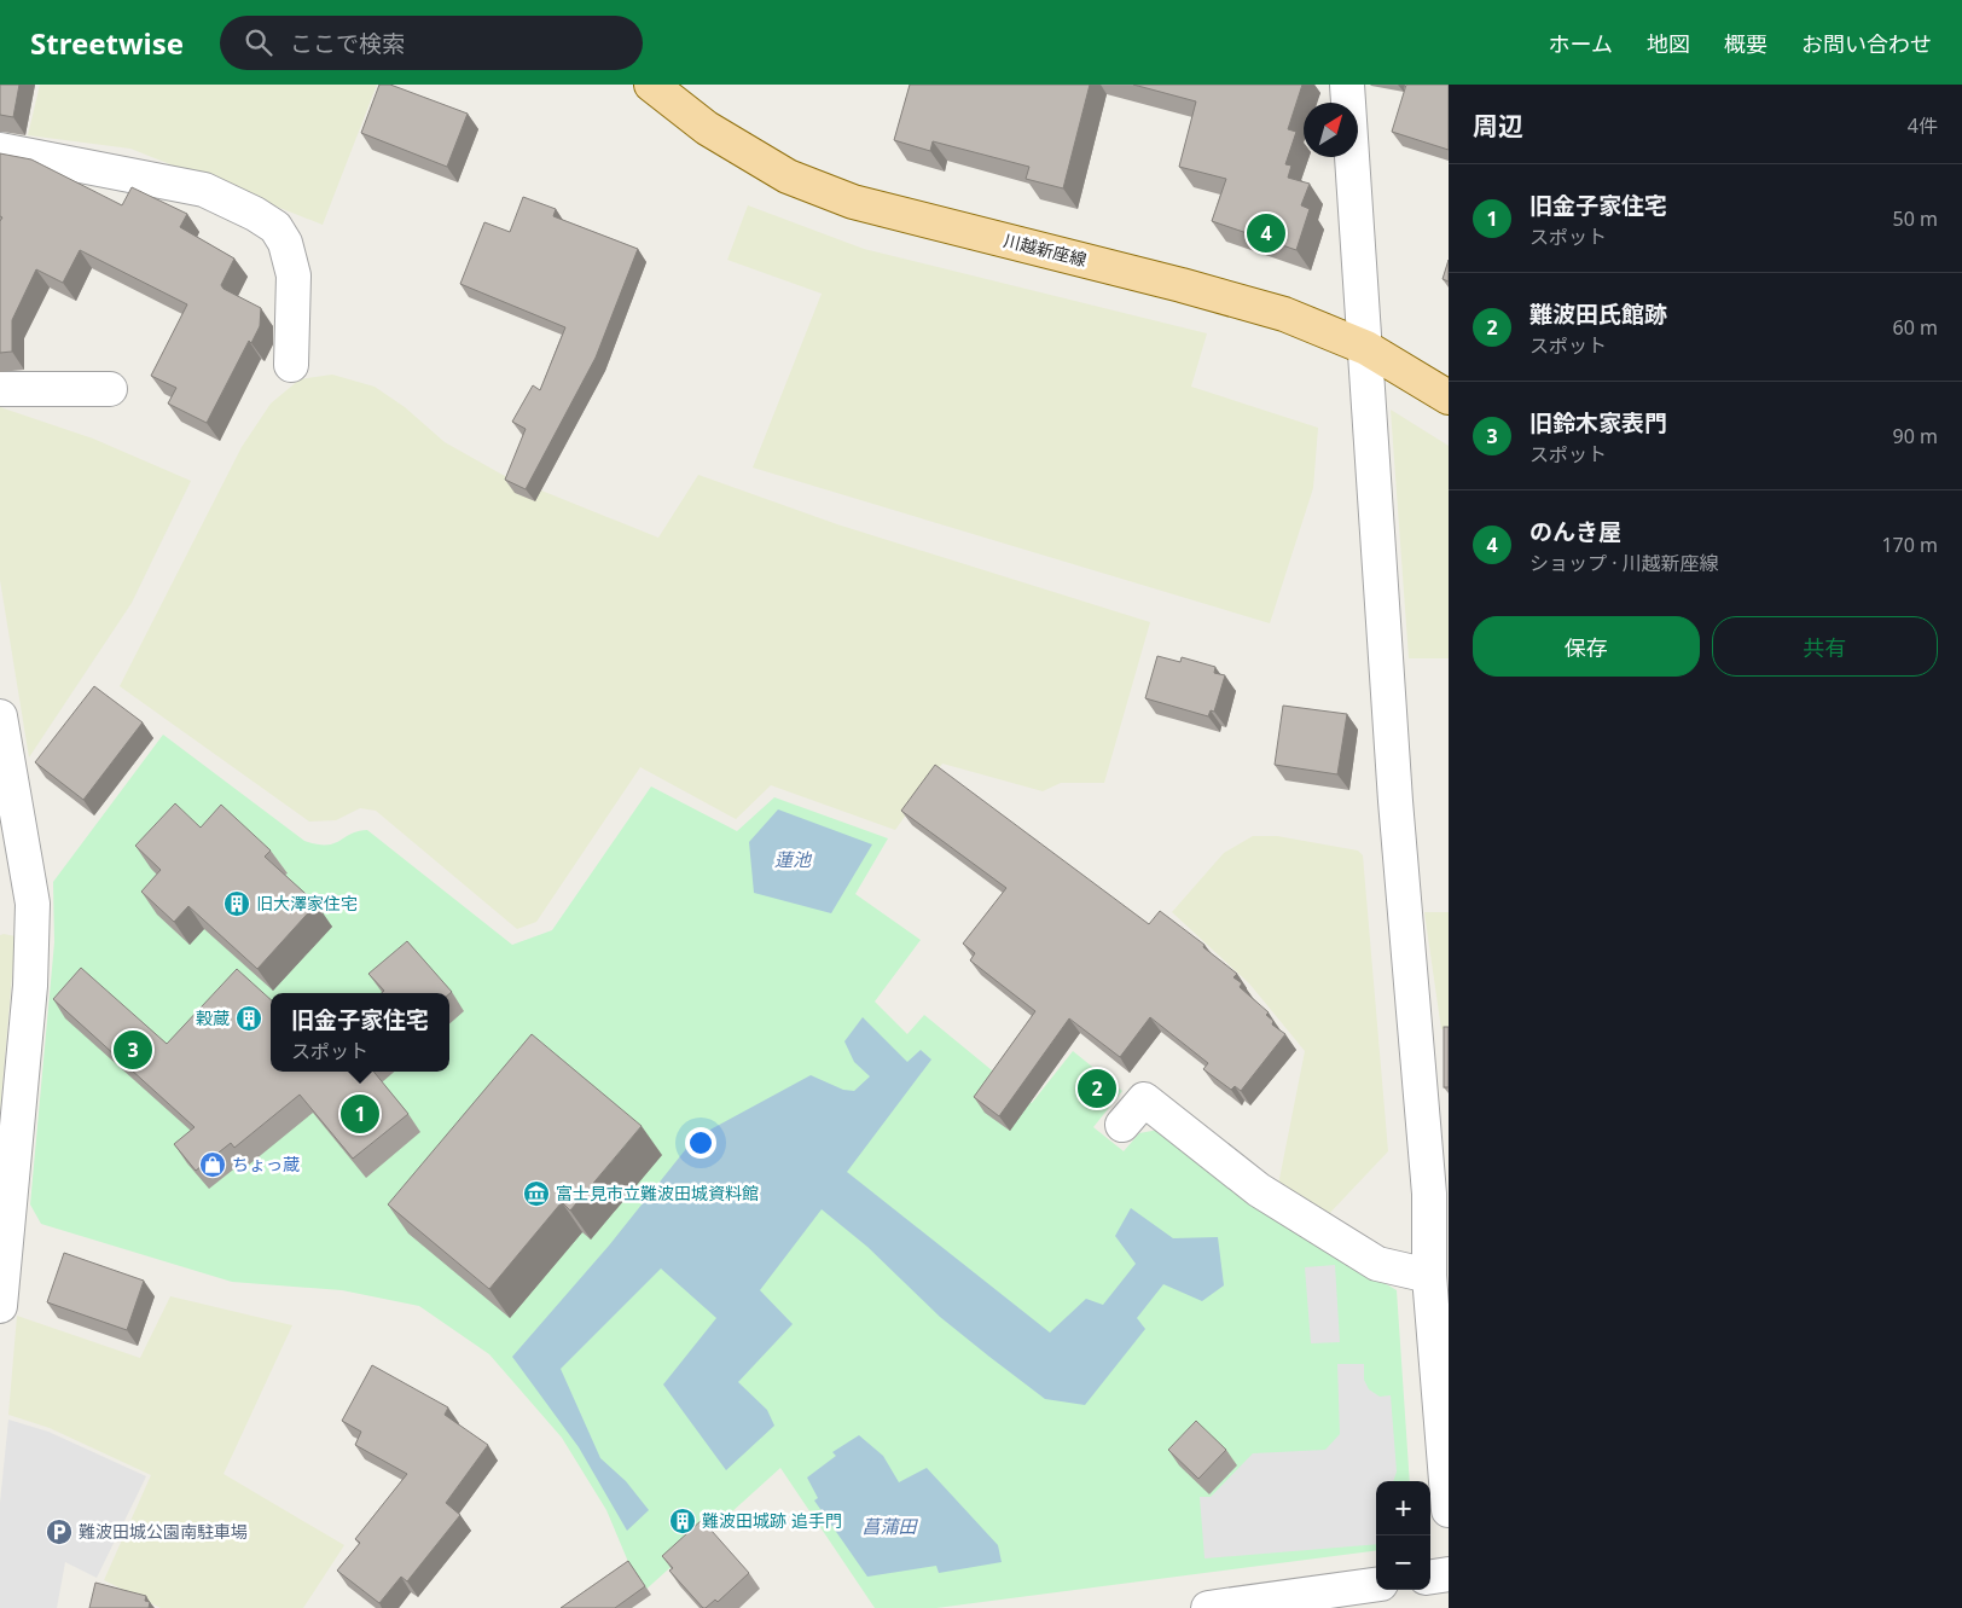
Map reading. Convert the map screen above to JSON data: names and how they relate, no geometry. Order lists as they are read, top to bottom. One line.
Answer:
{"streets":{"main road":["川越新座線"]},"water":["蓮池","菖蒲田"],"places":{"building":["旧大澤家住宅","穀蔵","難波田城跡 追手門"],"shop":["ちょっ蔵"],"museum":["富士見市立難波田城資料館"],"parking":["難波田城公園南駐車場"]},"north":"top right","page":{"header":"Streetwise","search":"ここで検索","nav":["ホーム","地図","概要","お問い合わせ"],"heading":["周辺","4件"],"list":[{"mark":"1","name":"旧金子家住宅","note":"スポット","value":"50 m"},{"mark":"2","name":"難波田氏館跡","note":"スポット","value":"60 m"},{"mark":"3","name":"旧鈴木家表門","note":"スポット","value":"90 m"},{"mark":"4","name":"のんき屋","note":"ショップ · 川越新座線","value":"170 m"}],"pins":["4","3","2","1"],"buttons":["保存","共有"],"popup":["旧金子家住宅","スポット"],"map_buttons":["+","−"]}}
